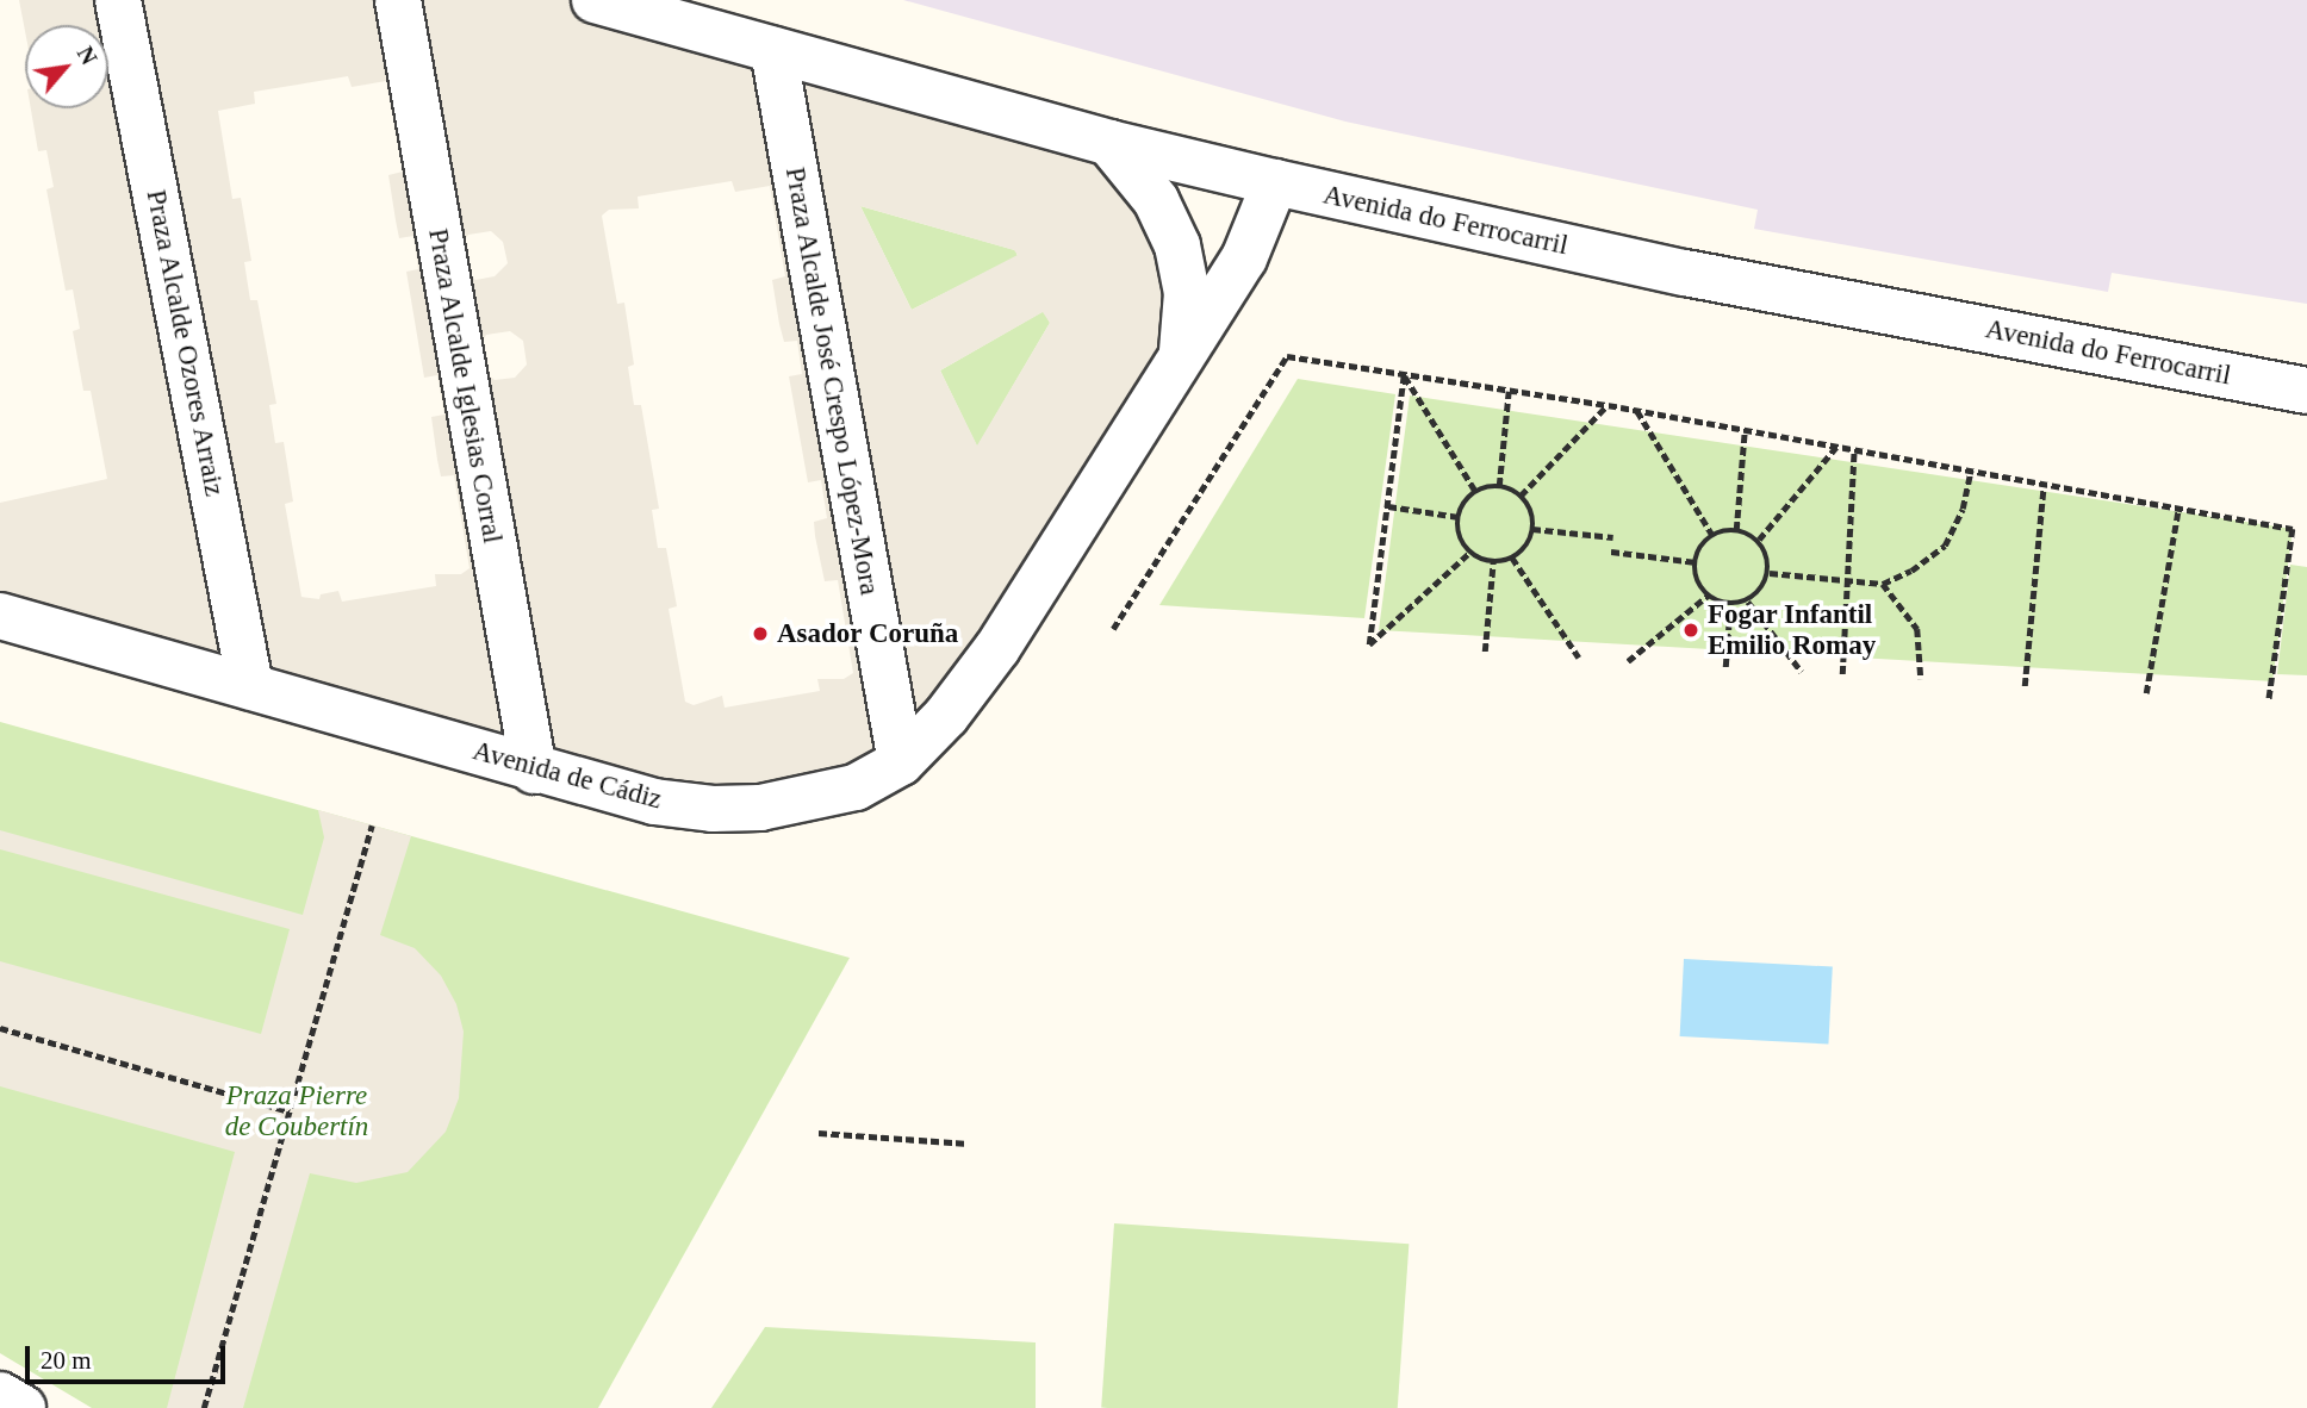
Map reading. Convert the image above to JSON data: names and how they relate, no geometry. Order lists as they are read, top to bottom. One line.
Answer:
{"streets":{"street":["Avenida do Ferrocarril","Praza Alcalde Ozores Arraiz","Praza Alcalde José Crespo López-Mora","Praza Alcalde Iglesias Corral","Avenida de Cádiz"]},"crossings":[["Avenida do Ferrocarril","Praza Alcalde José Crespo López-Mora"],["Avenida do Ferrocarril","Avenida de Cádiz"],["Praza Alcalde Ozores Arraiz","Avenida de Cádiz"],["Praza Alcalde José Crespo López-Mora","Avenida de Cádiz"],["Praza Alcalde Iglesias Corral","Avenida de Cádiz"]],"parks":["Praza Pierre de Coubertín"],"places":["Fogar Infantil Emilio Romay","Asador Coruña"],"scale_bar":"20 m","north":"top right"}
